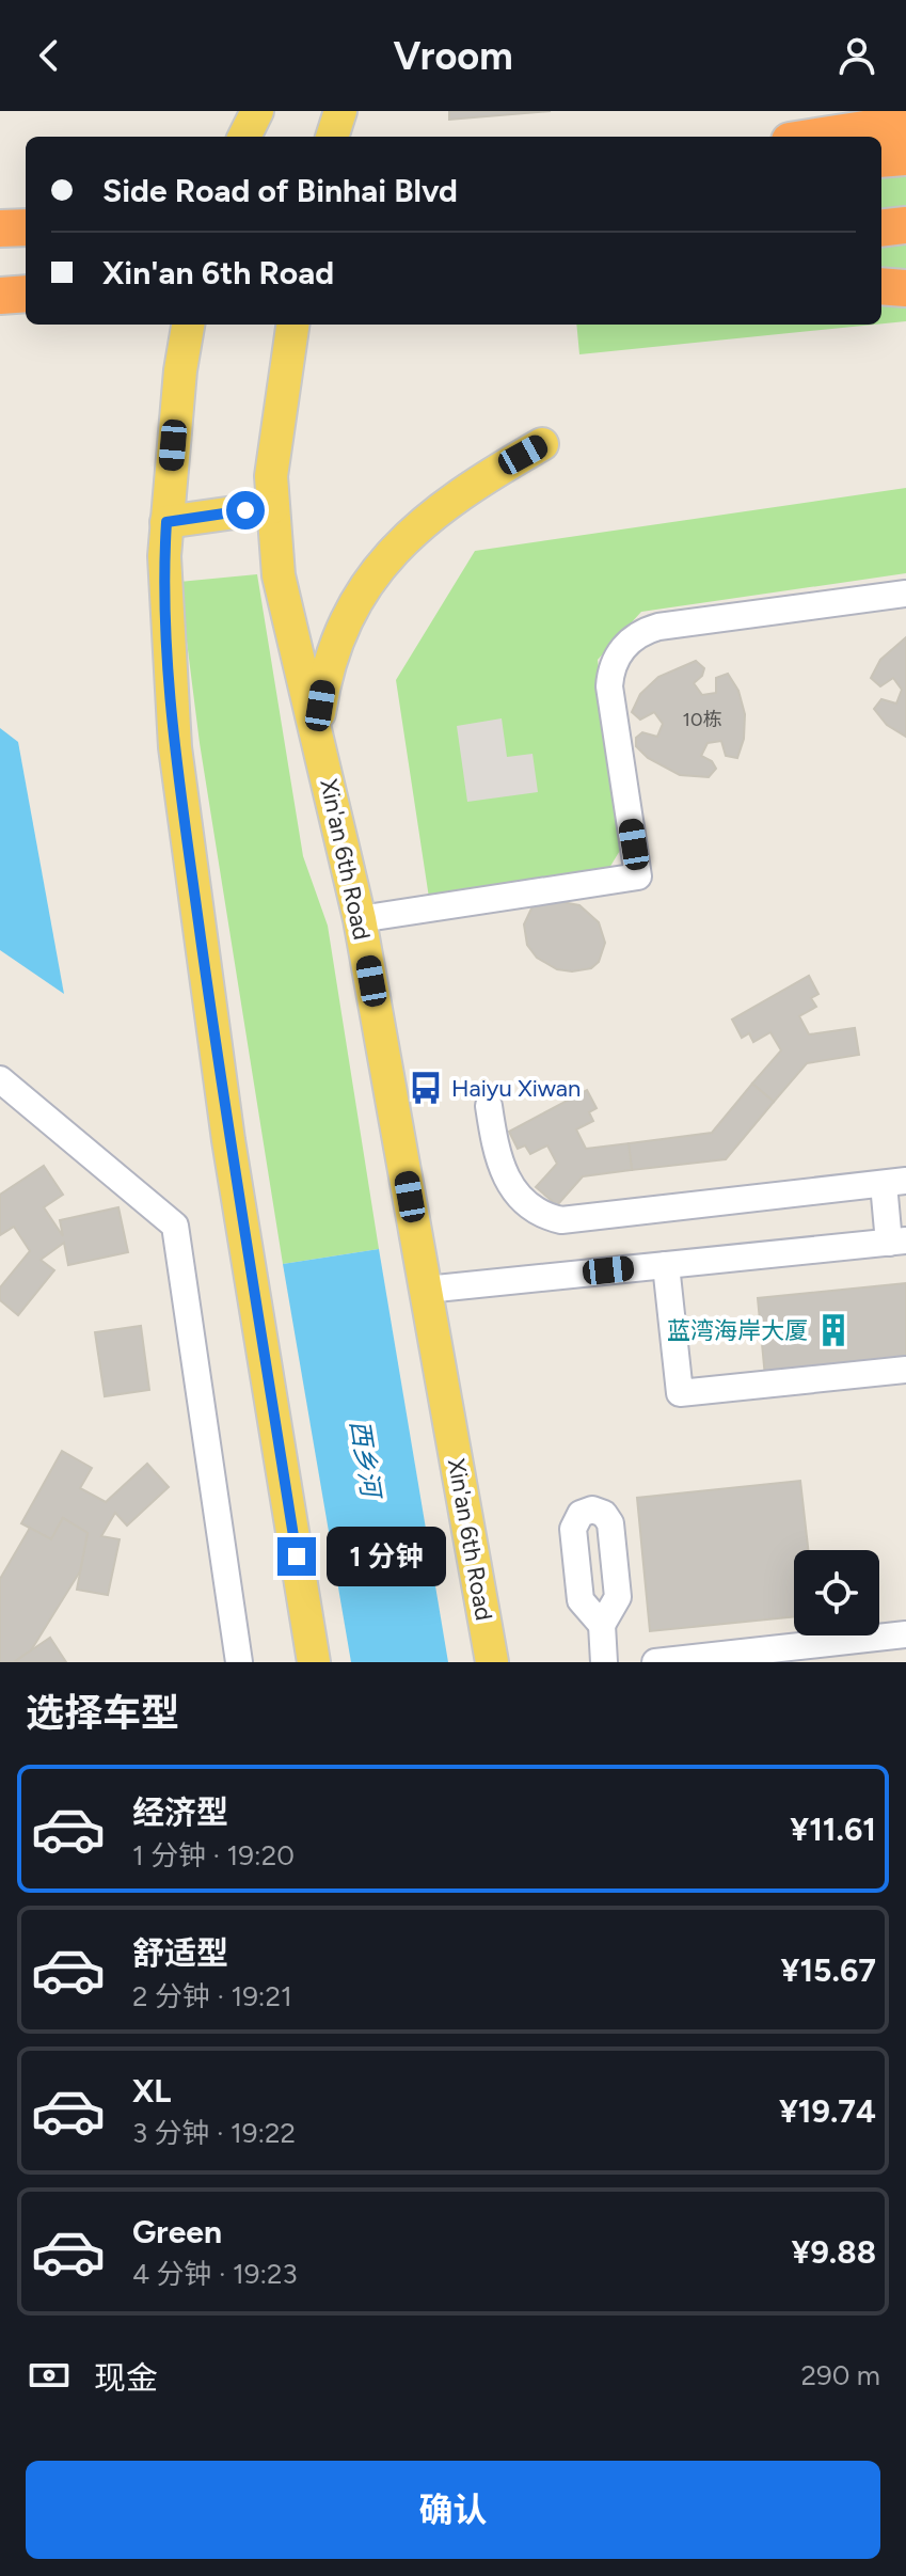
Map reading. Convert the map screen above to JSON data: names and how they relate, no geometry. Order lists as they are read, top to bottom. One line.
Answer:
{"streets":{"main road":["Xin'an 6th Road"]},"water":["西乡河"],"places":{"bus stop":["Haiyu Xiwan"],"building":["蓝湾海岸大厦"]},"house_numbers":["10栋"],"page":{"header":"Vroom","banner":["Side Road of Binhai Blvd","Xin'an 6th Road"],"bubble":"1 分钟","heading":"选择车型","list":[{"name":"经济型","note":"1 分钟 · 19:20","value":"¥11.61"},{"name":"舒适型","note":"2 分钟 · 19:21","value":"¥15.67"},{"name":"XL","note":"3 分钟 · 19:22","value":"¥19.74"},{"name":"Green","note":"4 分钟 · 19:23","value":"¥9.88"}],"pay":["现金","290 m"],"buttons":"确认"}}
